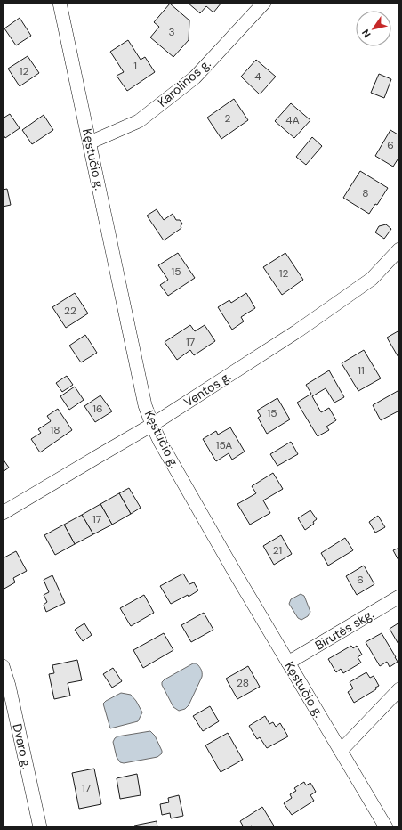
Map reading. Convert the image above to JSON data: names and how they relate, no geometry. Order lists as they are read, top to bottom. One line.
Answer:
{"streets":{"street":["Karolinos g.","Kęstučio g.","Ventos g.","Birutės skg.","Dvaro g."]},"crossings":[["Karolinos g.","Kęstučio g."],["Kęstučio g.","Ventos g."],["Kęstučio g.","Birutės skg."]],"house_numbers":["3","1","12","4","2","4A","6","8","15","12","22","17","11","16","15","18","15A","17","21","6","28","17"],"north":"bottom left"}
